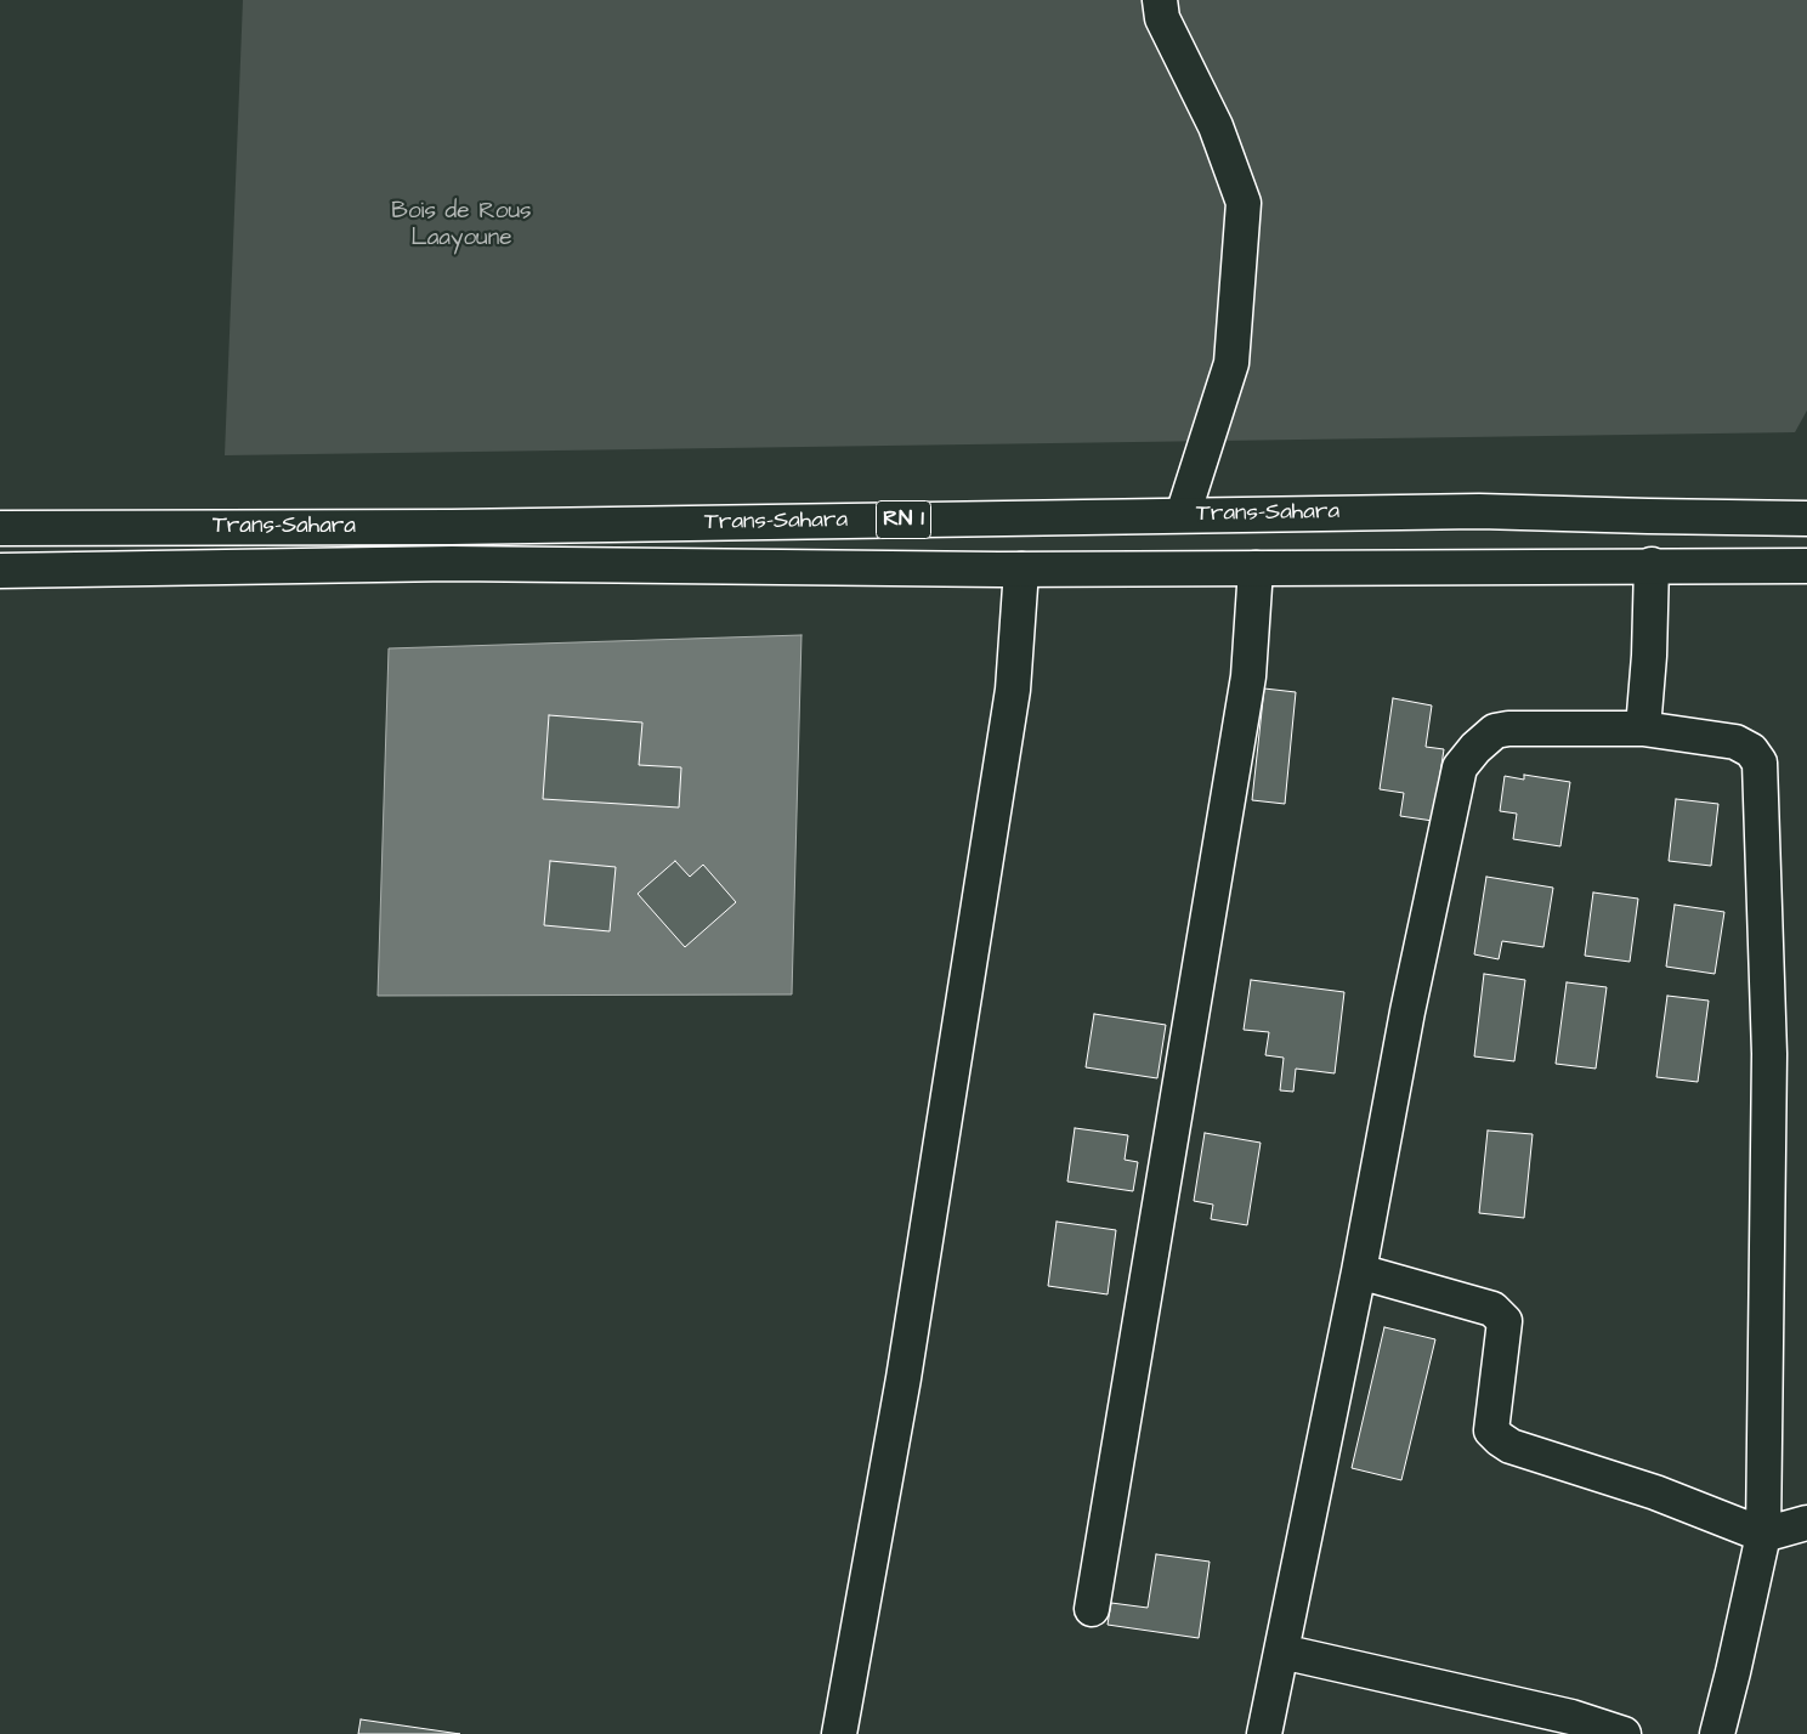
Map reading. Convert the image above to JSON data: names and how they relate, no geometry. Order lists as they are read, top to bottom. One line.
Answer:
{"streets":{"main road":["Trans-Sahara","RN 1"]},"parks":["Bois de Rous Laayoune"]}
